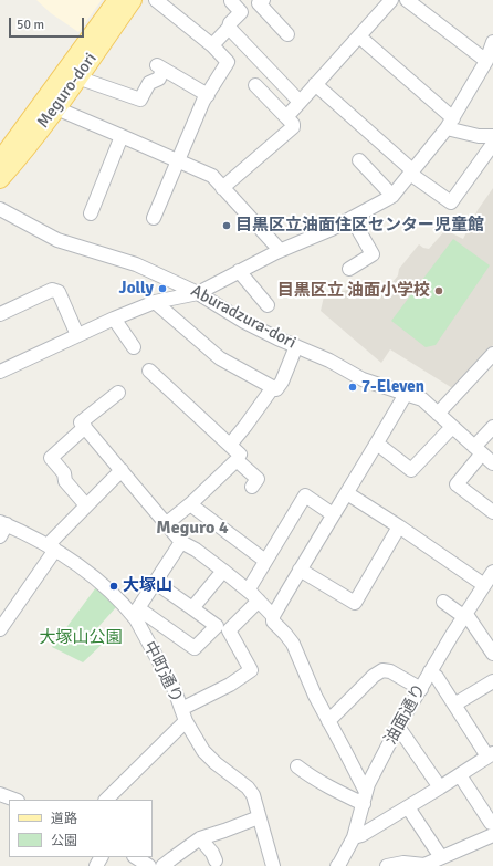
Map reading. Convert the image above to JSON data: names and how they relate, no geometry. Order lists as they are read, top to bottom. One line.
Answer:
{"streets":{"main road":["Meguro-dori"],"street":["Aburadzura-dori","中町通り","油面通り"]},"districts":["Meguro 4"],"parks":["大塚山公園"],"places":["目黒区立油面住区センター児童館","Jolly","目黒区立 油面小学校","7-Eleven","大塚山"],"legend":["道路","公園"],"scale_bar":"50 m"}
